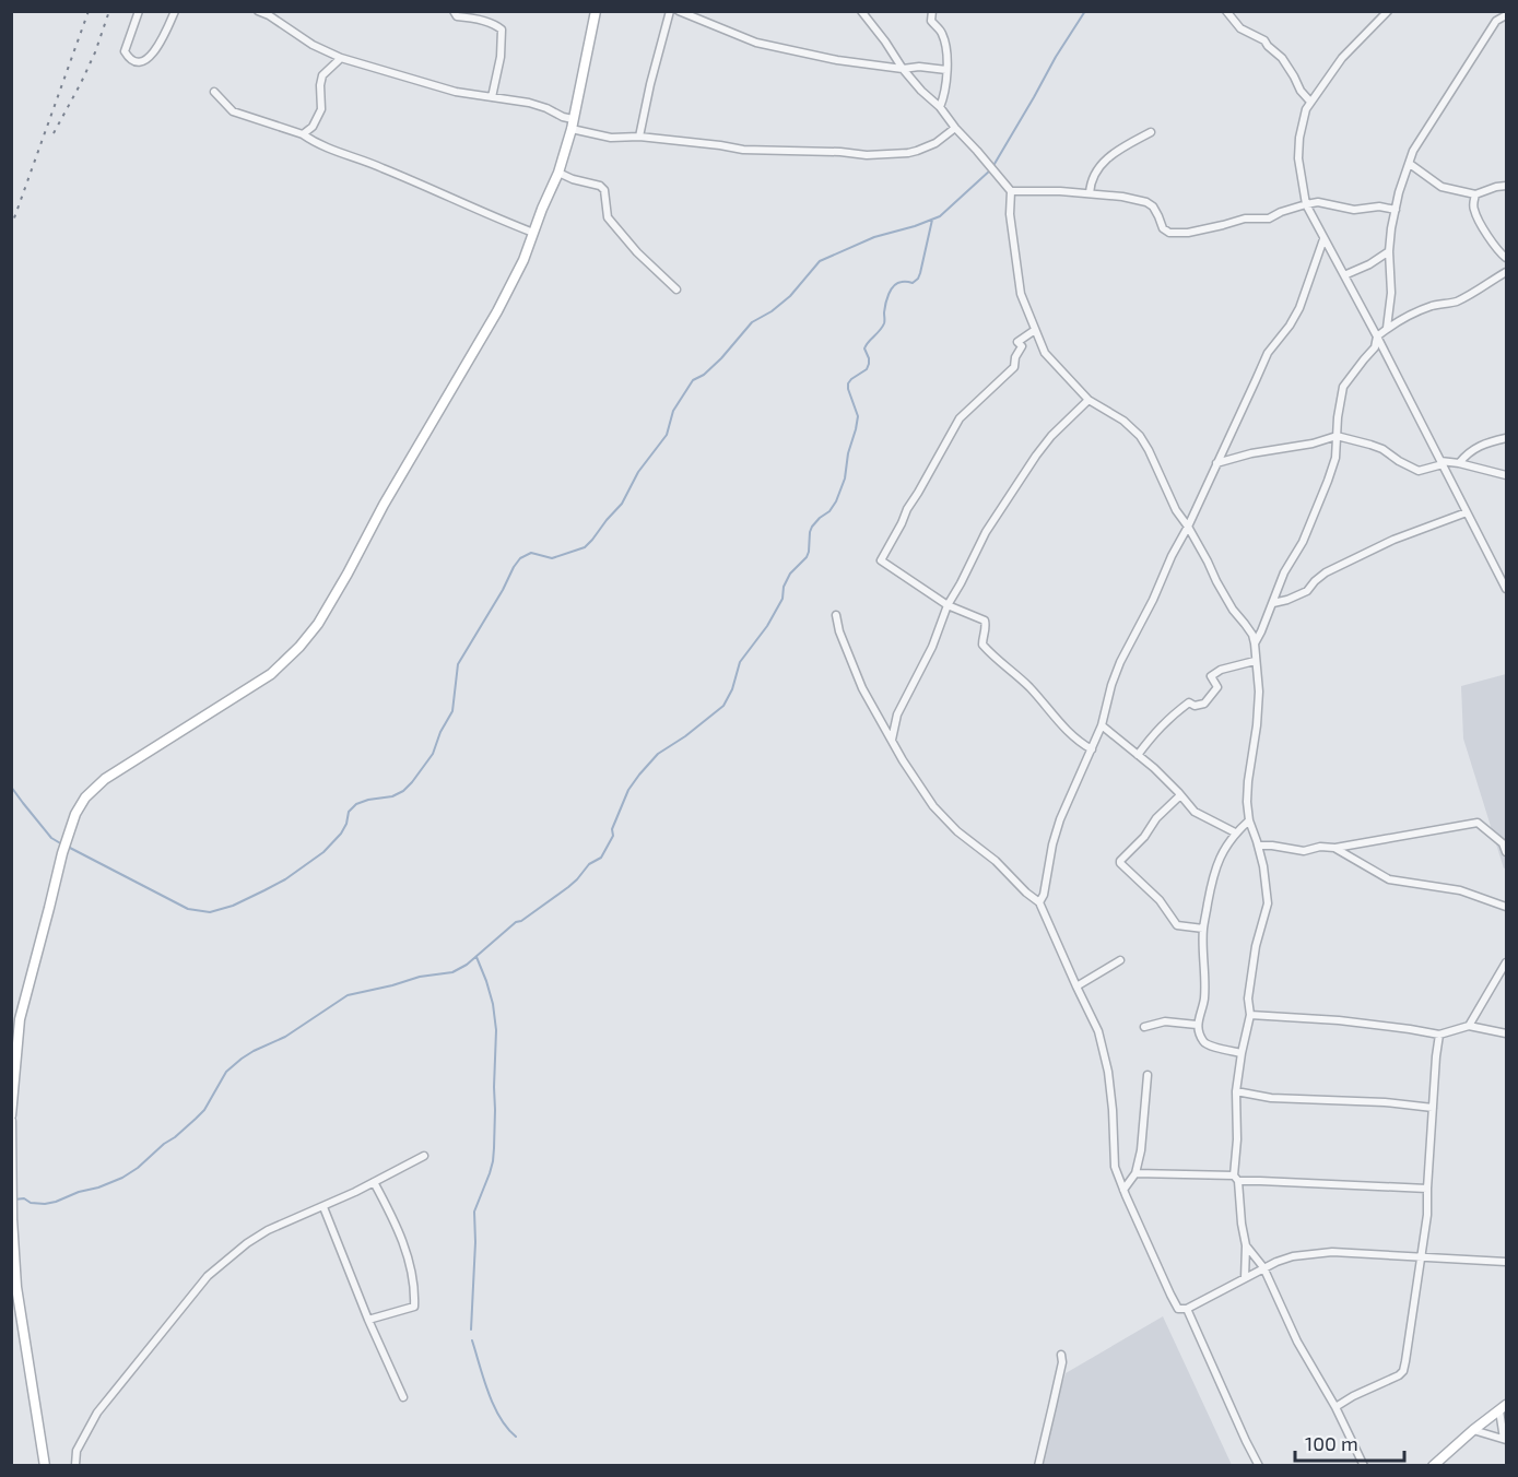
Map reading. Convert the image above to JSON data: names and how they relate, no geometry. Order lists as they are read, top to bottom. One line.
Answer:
{"scale_bar":"100 m"}
